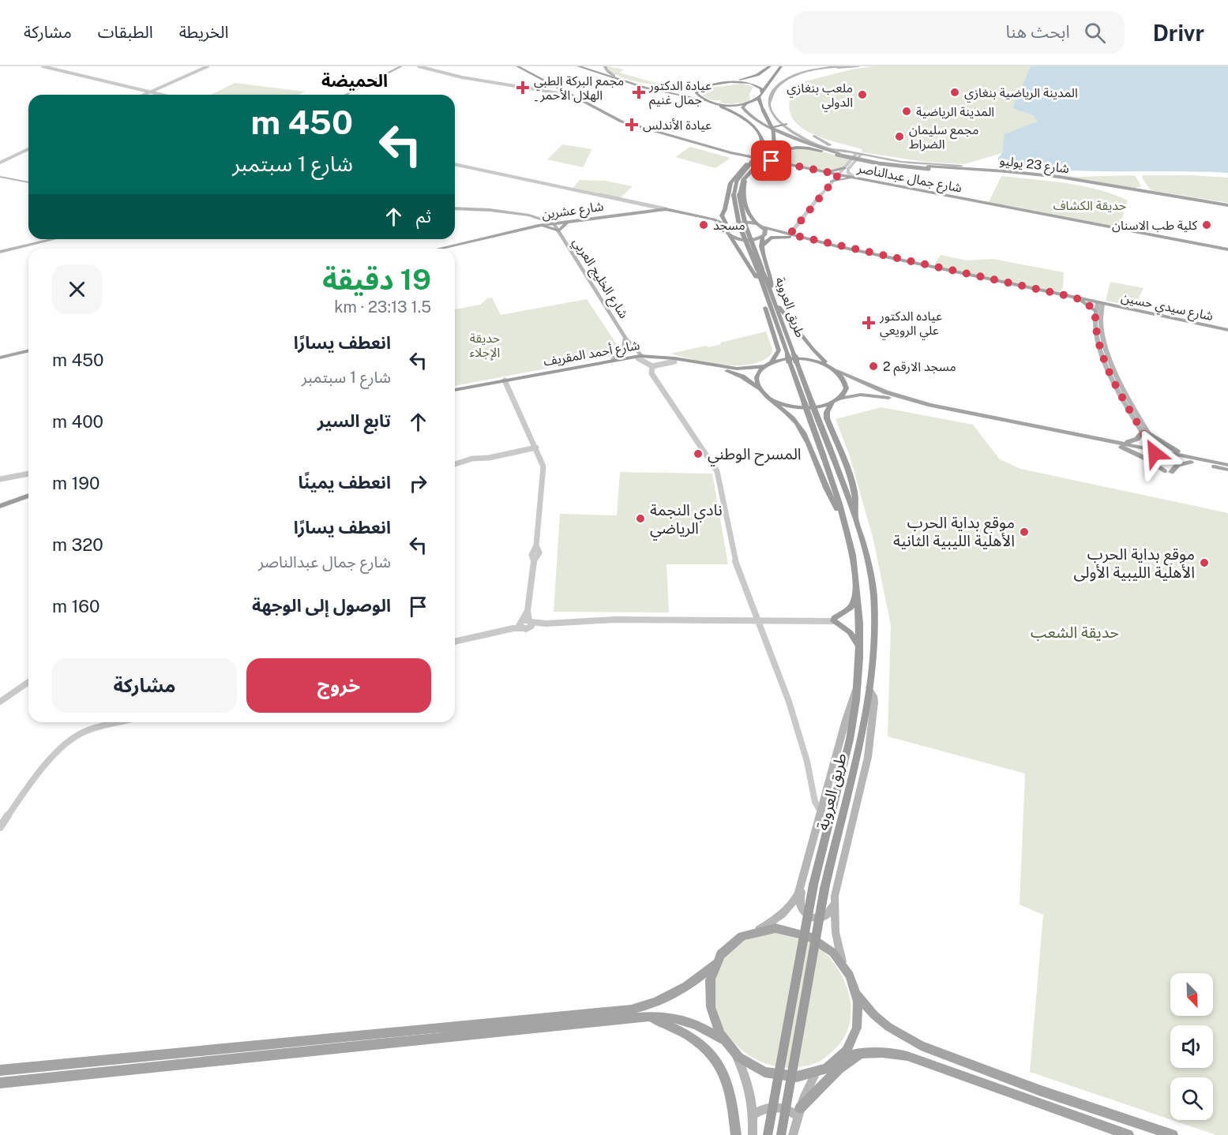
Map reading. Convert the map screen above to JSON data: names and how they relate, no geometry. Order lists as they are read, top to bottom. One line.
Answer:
{"streets":{"highway":["طريق العروبة","شارع أحمد المقريف"],"main road":["شارع 23 يوليو","شارع جمال عبدالناصر","شارع عشرين","شارع الخليج العربي","شارع سيدي حسين"]},"crossings":[["شارع عشرين","شارع الخليج العربي"],["شارع الخليج العربي","شارع أحمد المقريف"]],"districts":["الحميضة"],"parks":["حديقة الكشاف","حديقة الإجلاء","حديقة الشعب"],"places":{"health":["مجمع البركة الطبي _الهلال الأحمر","عيادة الدكتور جمال غنيم","عيادة الأندلس","عياده الدكتور علي الرويعي"],"other":["المدينة الرياضية بنغازي","ملعب بنغازي الدولي","المدينة الرياضية","مجمع سليمان الضراط","مسجد","كلية طب الاسنان","مسجد الارقم 2","المسرح الوطني","نادي النجمة الرياضي","موقع بداية الحرب الأهلية الليبية الثانية","موقع بداية الحرب الأهلية الليبية الأولى"]},"north":"bottom right","page":{"header":"Drivr","search":"ابحث هنا","nav":["الخريطة","الطبقات","مشاركة"],"turn":["450 m","شارع 1 سبتمبر"],"then":"ثم","heading":["19 دقيقة","1.5 km · 23:13"],"list":[{"name":"انعطف يسارًا","note":"شارع 1 سبتمبر","value":"450 m"},{"name":"تابع السير","value":"400 m"},{"name":"انعطف يمينًا","value":"190 m"},{"name":"انعطف يسارًا","note":"شارع جمال عبدالناصر","value":"320 m"},{"name":"الوصول إلى الوجهة","value":"160 m"}],"buttons":["خروج","مشاركة"]}}
